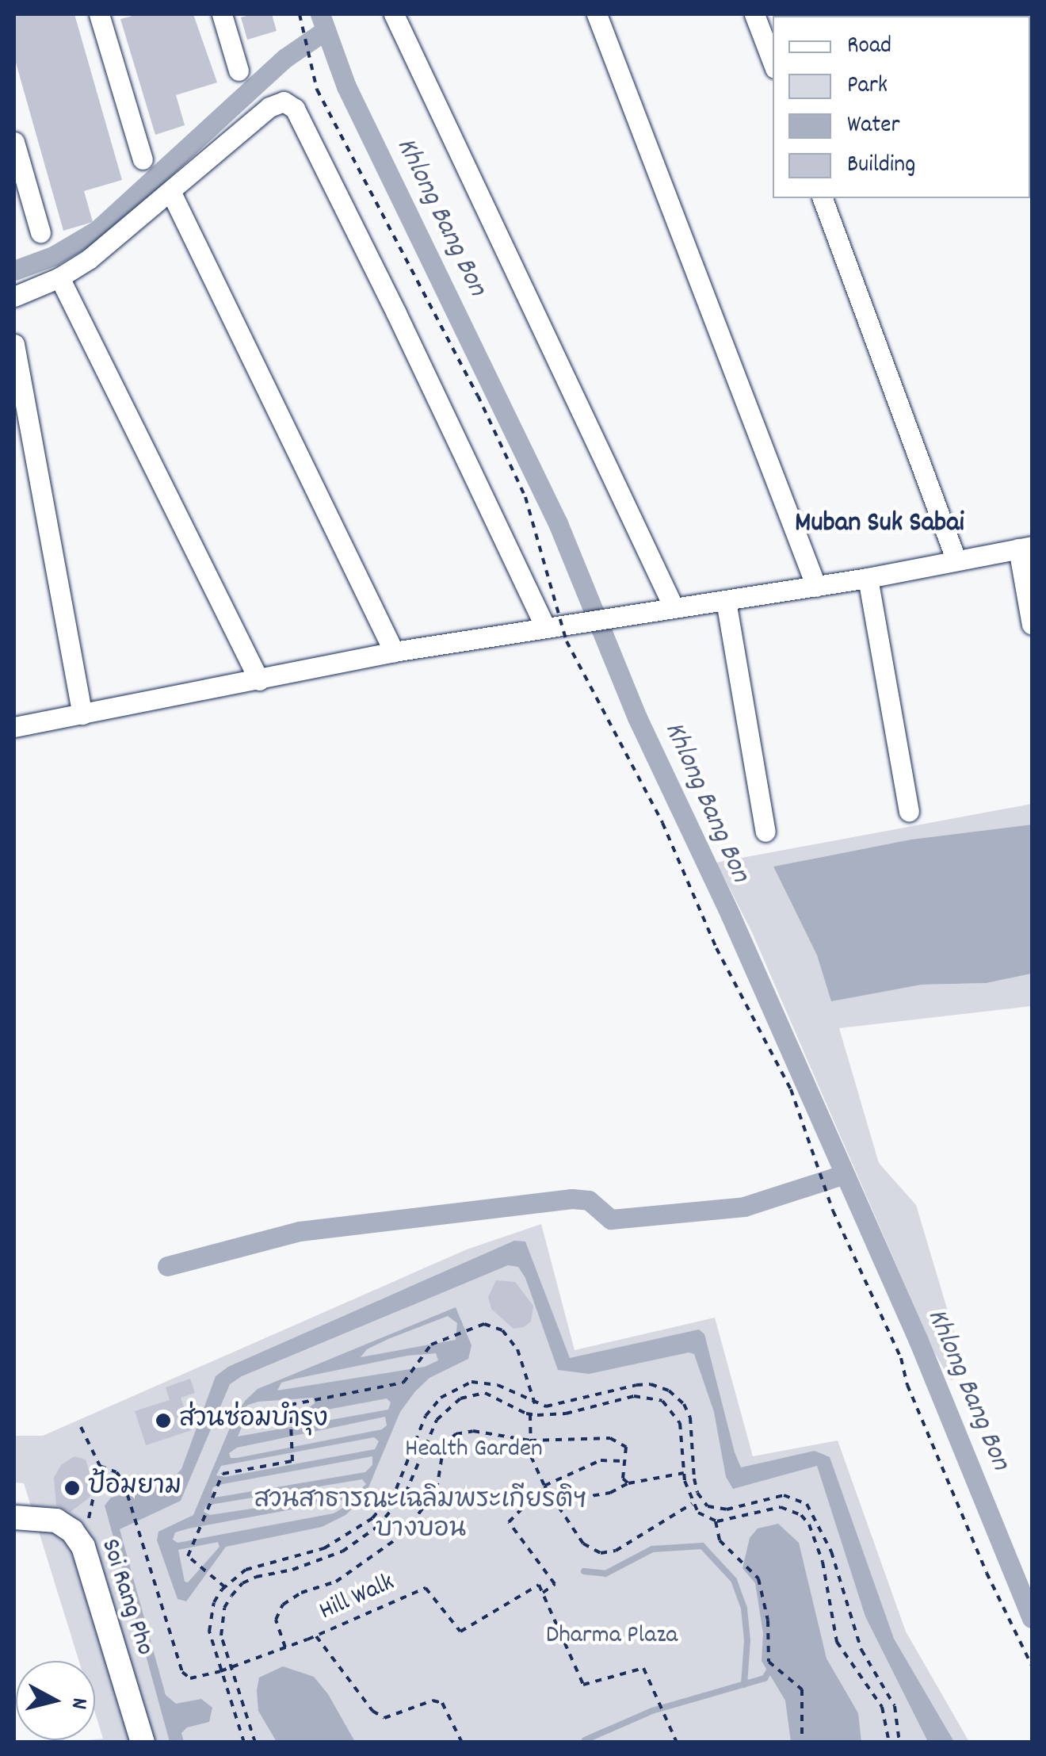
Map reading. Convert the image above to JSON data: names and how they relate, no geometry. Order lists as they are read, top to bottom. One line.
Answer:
{"streets":{"street":["Soi Rang Pho"],"path":["Hill Walk"]},"districts":["Muban Suk Sabai"],"water":["Khlong Bang Bon"],"parks":["Health Garden","สวนสาธารณะเฉลิมพระเกียรติฯ บางบอน","Dharma Plaza"],"places":["ส่วนซ่อมบำรุง","ป้อมยาม"],"legend":["Road","Park","Water","Building"],"north":"right"}
